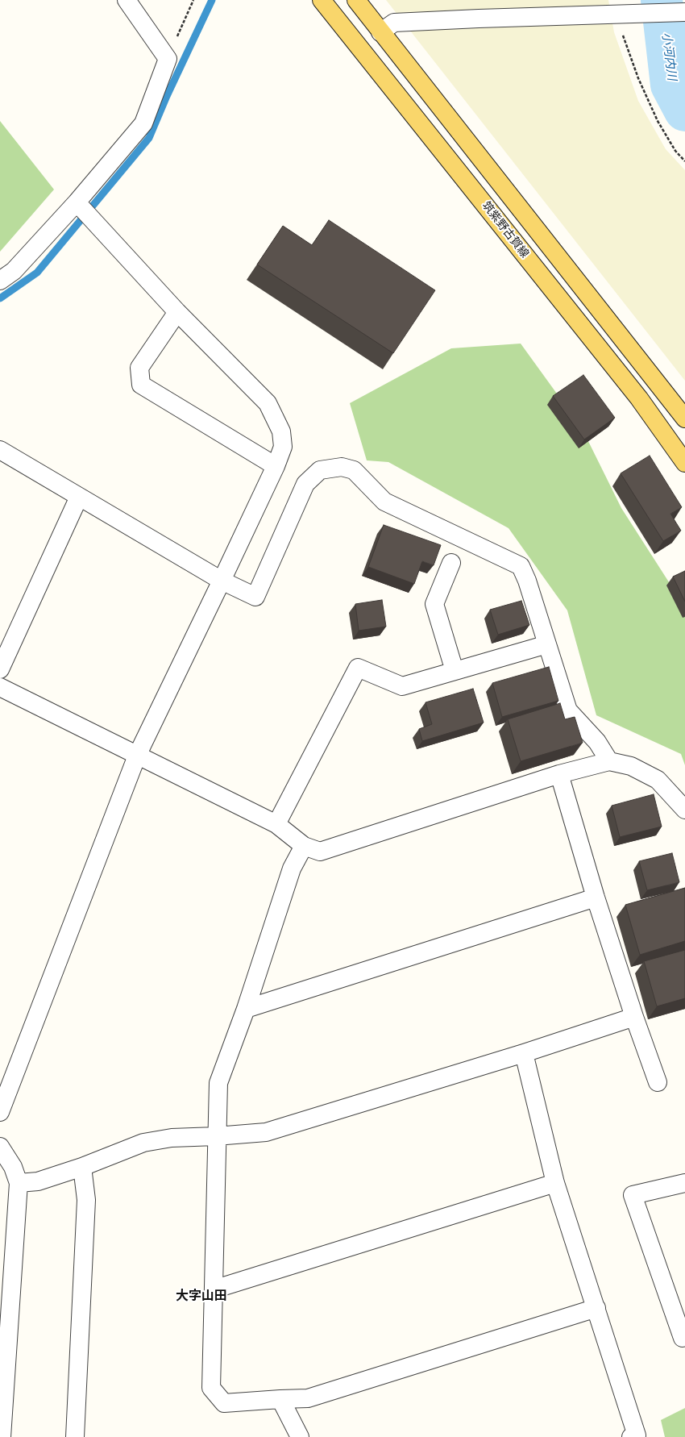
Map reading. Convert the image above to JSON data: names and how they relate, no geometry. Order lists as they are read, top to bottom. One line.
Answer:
{"streets":{"main road":["筑紫野古賀線"]},"districts":["大字山田"],"water":["小河内川"]}
